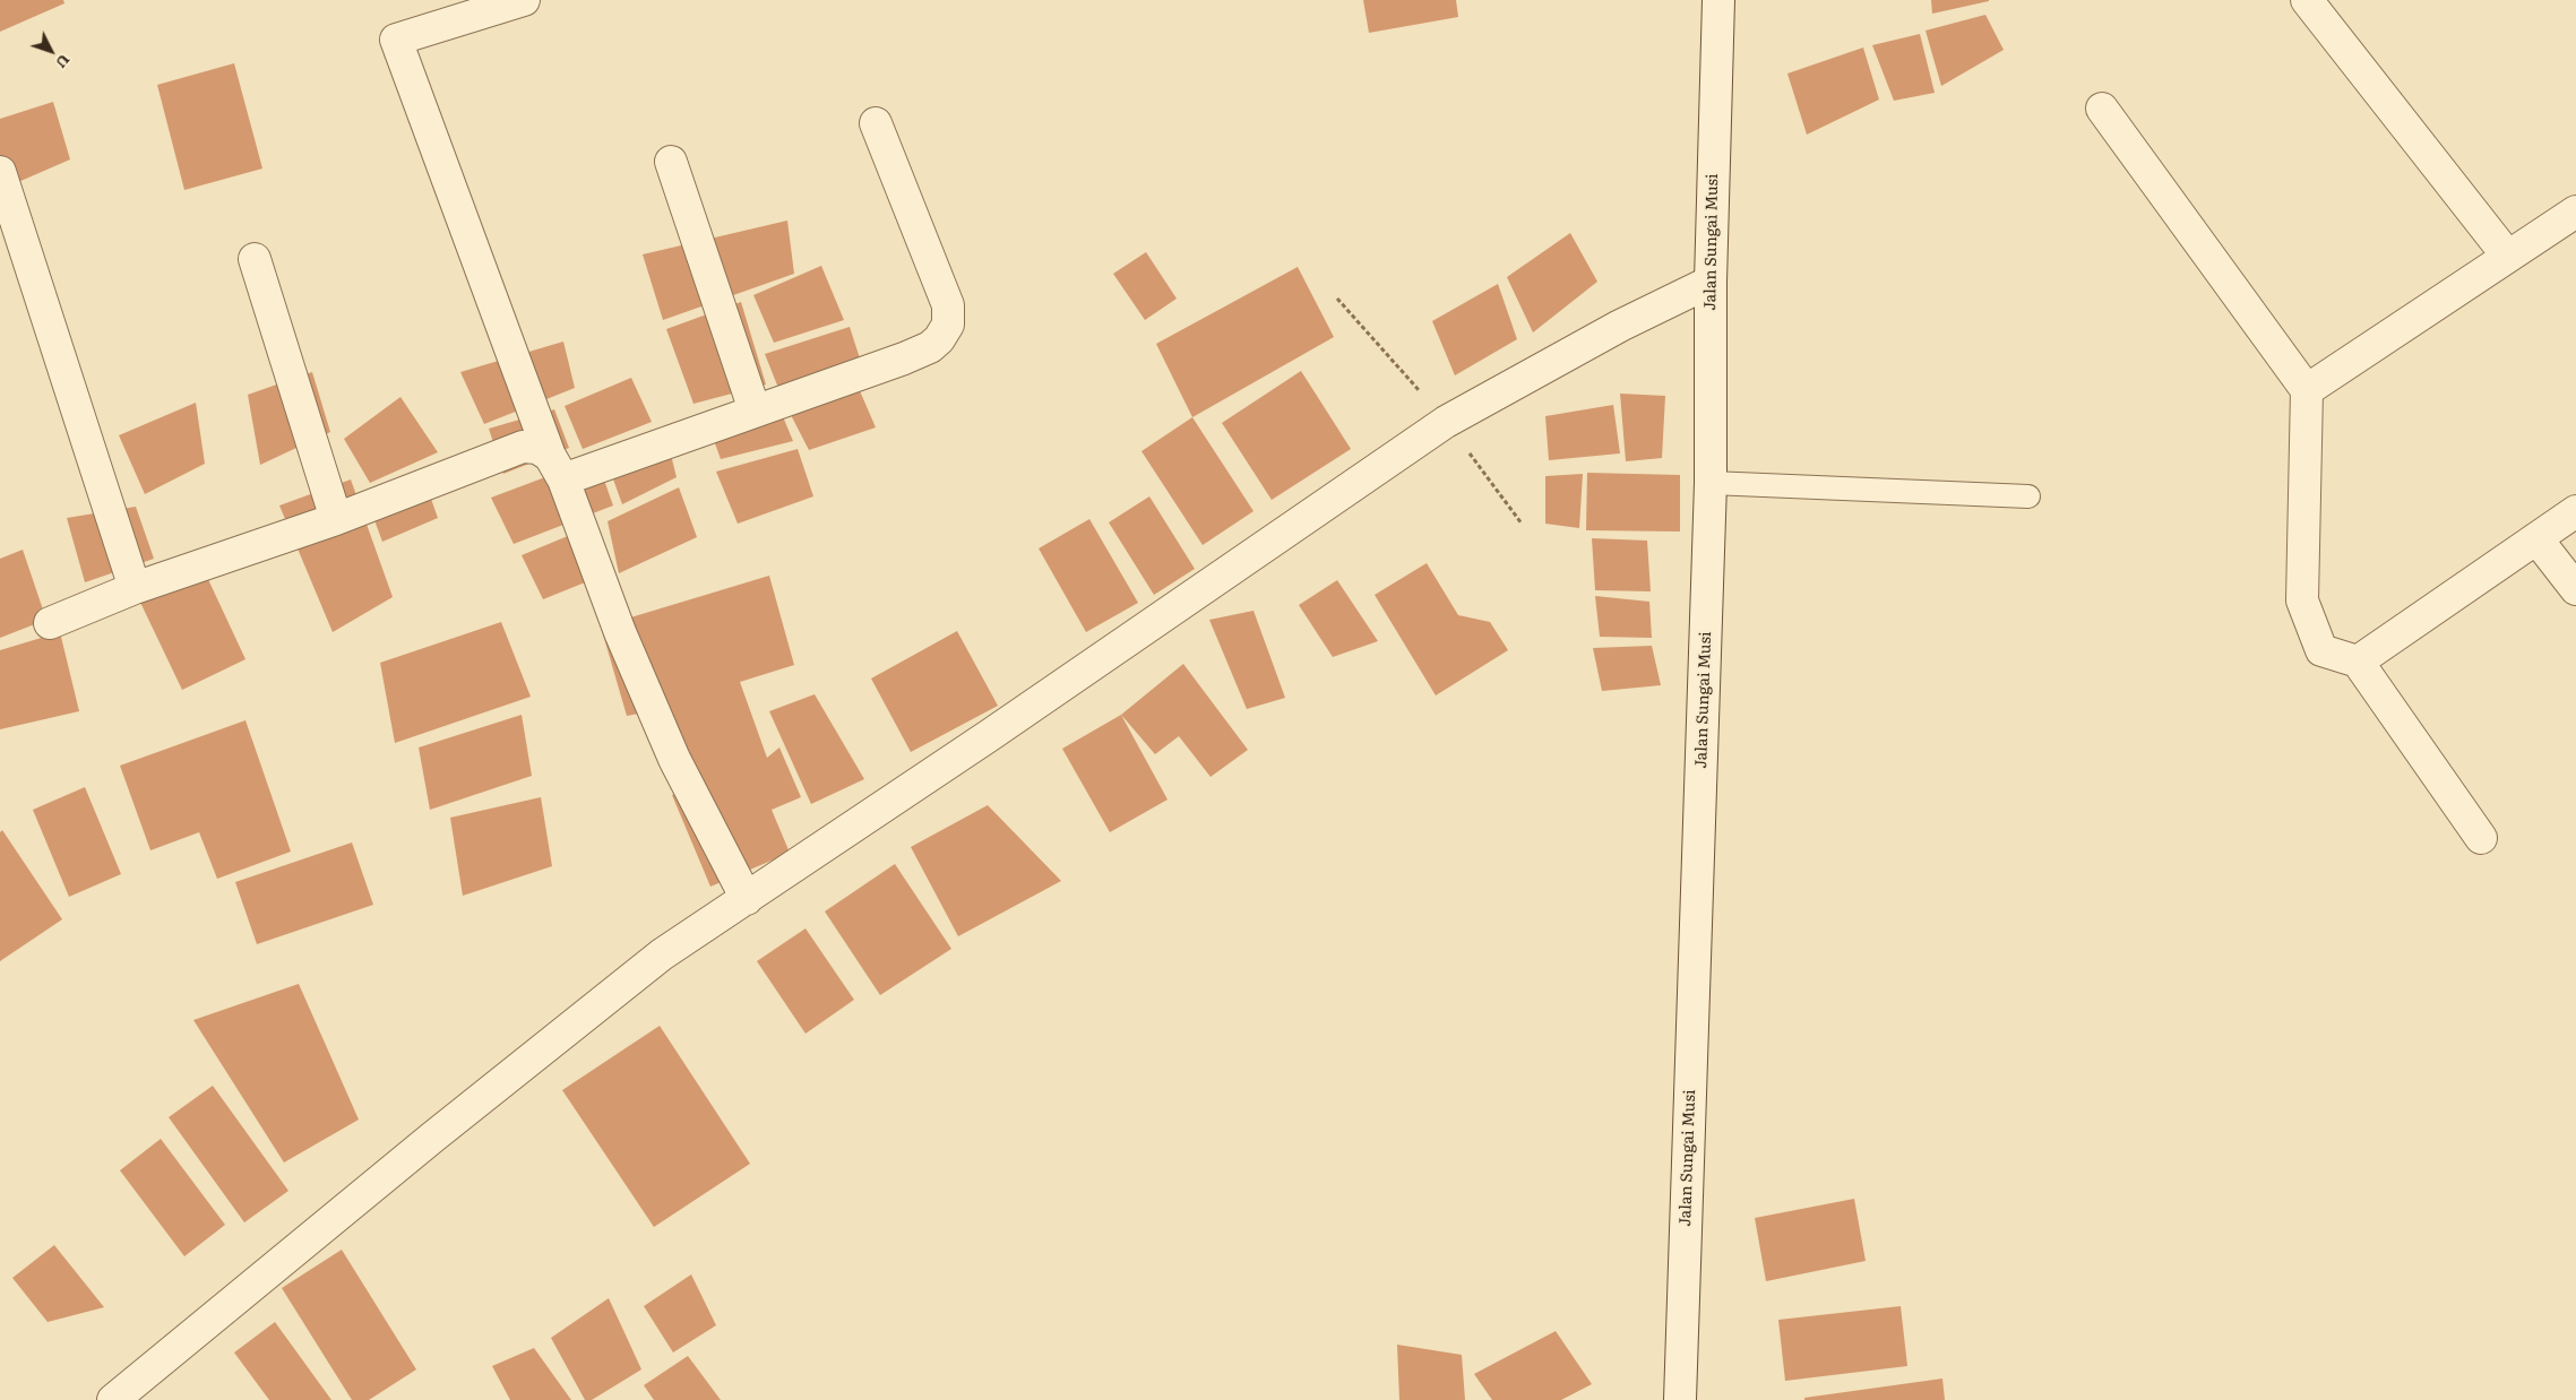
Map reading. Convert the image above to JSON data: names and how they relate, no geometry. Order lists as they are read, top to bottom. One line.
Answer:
{"streets":{"street":["Jalan Sungai Musi"]},"north":"bottom right"}
